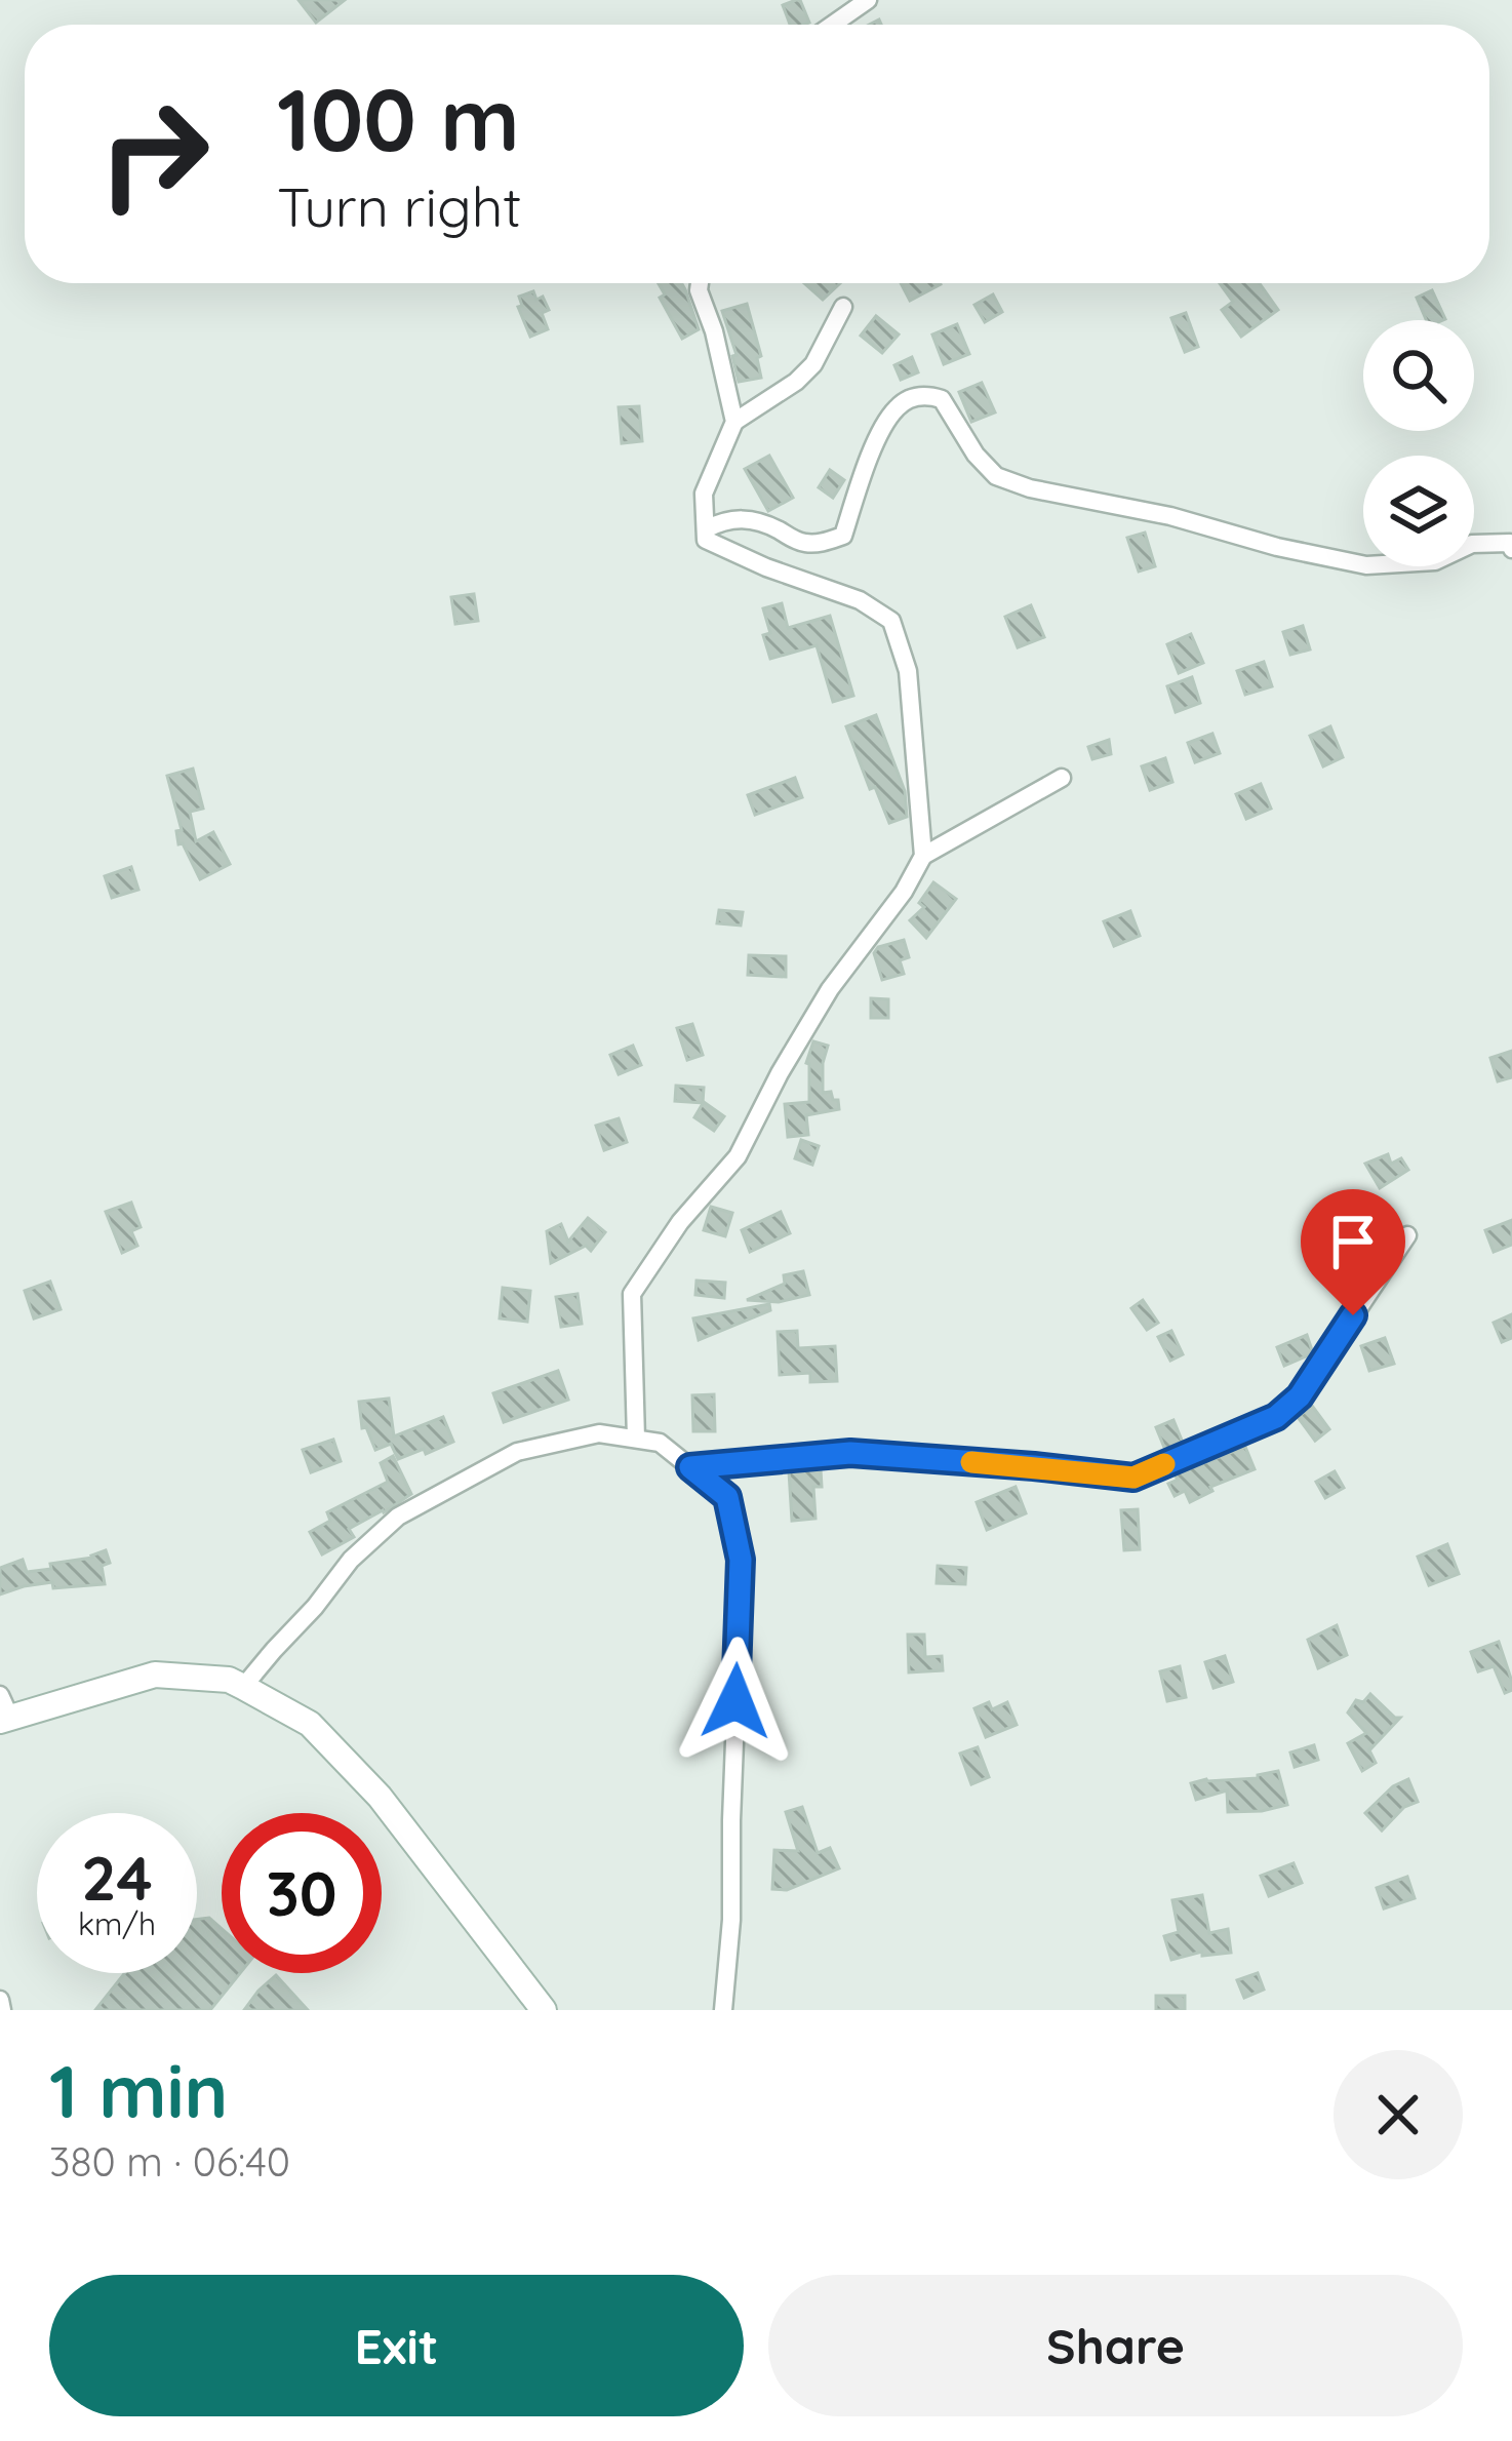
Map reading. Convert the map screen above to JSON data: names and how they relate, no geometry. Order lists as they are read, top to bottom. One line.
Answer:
{"page":{"turn":["100 m","Turn right"],"speed":"24 km/h","limit":"30","heading":["1 min","380 m · 06:40"],"buttons":["Exit","Share"]}}
